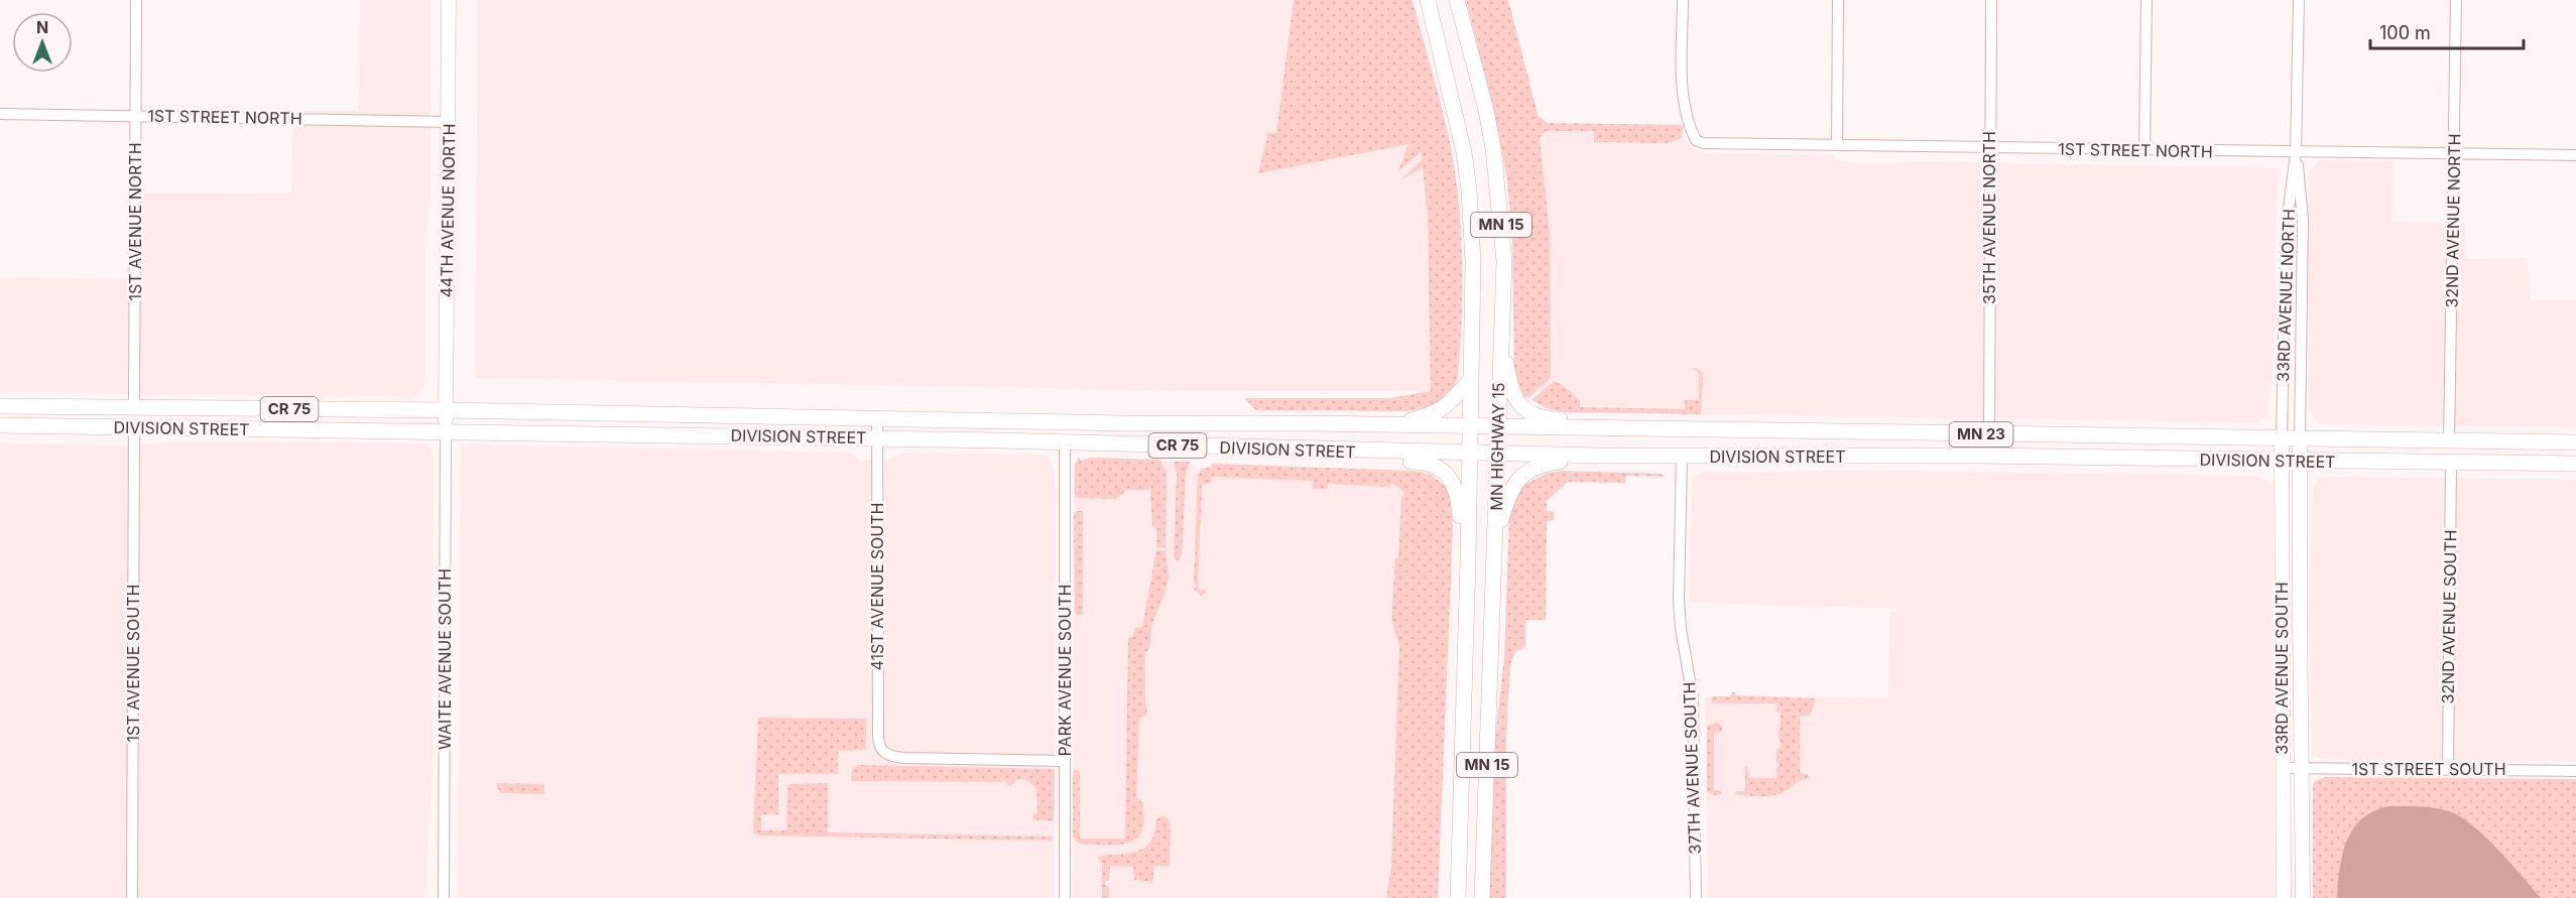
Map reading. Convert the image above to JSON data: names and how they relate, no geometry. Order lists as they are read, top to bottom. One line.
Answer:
{"streets":{"highway":["MN 15","CR 75","DIVISION STREET","MN 23","MN HIGHWAY 15"],"main road":["44TH AVENUE NORTH","33RD AVENUE SOUTH"],"street":["1ST STREET NORTH","35TH AVENUE NORTH","32ND AVENUE NORTH","1ST AVENUE NORTH","33RD AVENUE NORTH","41ST AVENUE SOUTH","32ND AVENUE SOUTH","WAITE AVENUE SOUTH","1ST AVENUE SOUTH","PARK AVENUE SOUTH","37TH AVENUE SOUTH","1ST STREET SOUTH"]},"crossings":[["1ST STREET NORTH","44TH AVENUE NORTH"],["1ST STREET NORTH","35TH AVENUE NORTH"],["1ST STREET NORTH","32ND AVENUE NORTH"],["1ST STREET NORTH","1ST AVENUE NORTH"],["1ST STREET NORTH","33RD AVENUE NORTH"],["44TH AVENUE NORTH","DIVISION STREET"],["44TH AVENUE NORTH","WAITE AVENUE SOUTH"],["35TH AVENUE NORTH","DIVISION STREET"],["32ND AVENUE NORTH","DIVISION STREET"],["1ST AVENUE NORTH","DIVISION STREET"],["33RD AVENUE NORTH","DIVISION STREET"],["33RD AVENUE NORTH","33RD AVENUE SOUTH"],["DIVISION STREET","MN HIGHWAY 15"],["DIVISION STREET","41ST AVENUE SOUTH"],["DIVISION STREET","32ND AVENUE SOUTH"],["DIVISION STREET","WAITE AVENUE SOUTH"],["DIVISION STREET","1ST AVENUE SOUTH"],["DIVISION STREET","33RD AVENUE SOUTH"],["DIVISION STREET","PARK AVENUE SOUTH"],["DIVISION STREET","37TH AVENUE SOUTH"],["41ST AVENUE SOUTH","PARK AVENUE SOUTH"],["32ND AVENUE SOUTH","1ST STREET SOUTH"],["33RD AVENUE SOUTH","1ST STREET SOUTH"]],"scale_bar":"100 m","north":"top"}
